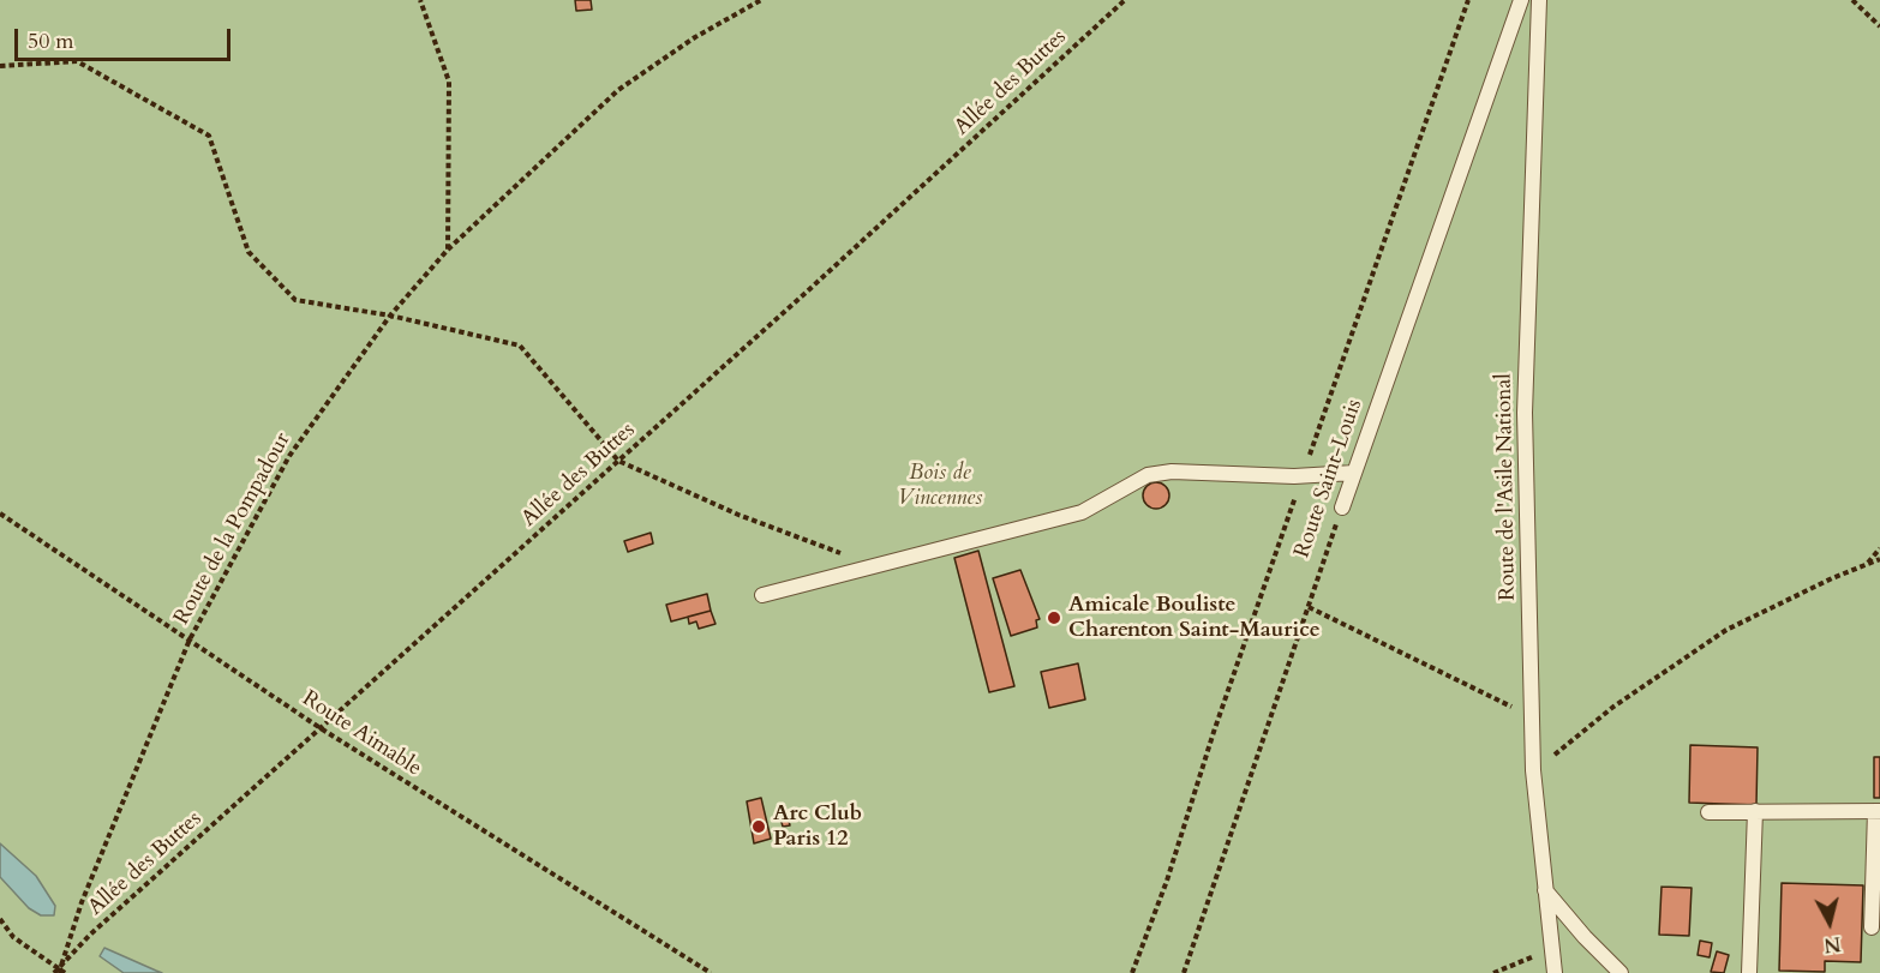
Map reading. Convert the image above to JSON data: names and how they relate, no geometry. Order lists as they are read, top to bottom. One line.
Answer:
{"streets":{"lane":["Route Saint-Louis","Route de l'Asile National"],"path":["Allée des Buttes","Route de la Pompadour","Route Aimable"]},"crossings":[["Allée des Buttes","Route de la Pompadour"],["Allée des Buttes","Route Aimable"],["Route de la Pompadour","Route Aimable"]],"parks":["Bois de Vincennes"],"places":["Amicale Bouliste Charenton Saint-Maurice","Arc Club Paris 12"],"scale_bar":"50 m","north":"bottom"}
